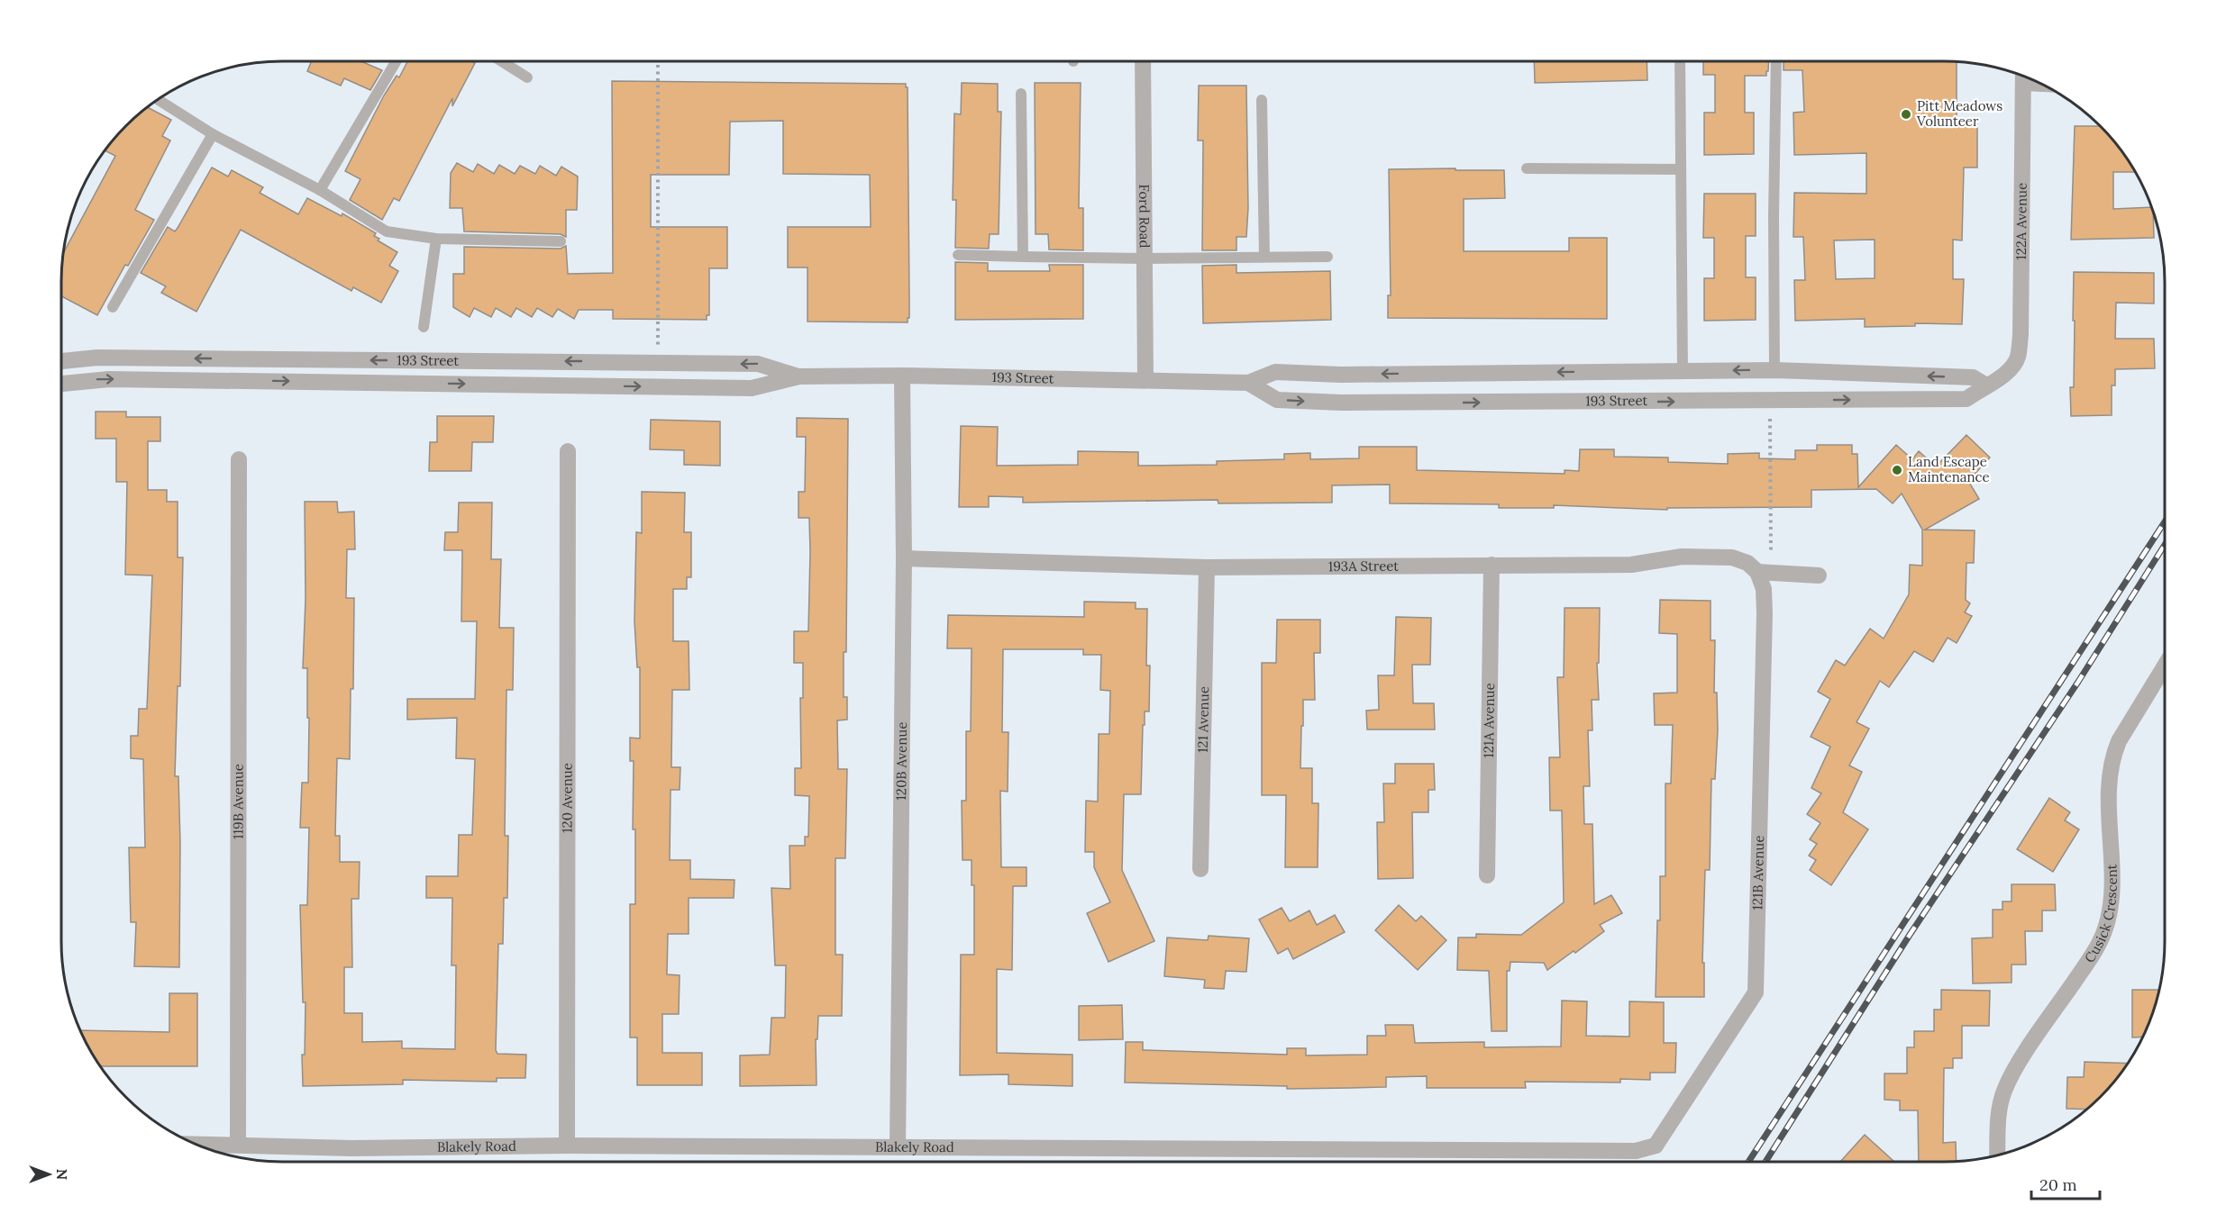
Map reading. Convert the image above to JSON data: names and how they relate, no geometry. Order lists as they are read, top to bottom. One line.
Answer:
{"streets":{"street":["Ford Road","122A Avenue","193 Street","193A Street","121 Avenue","121A Avenue","120B Avenue","120 Avenue","119B Avenue","121B Avenue","Cusick Crescent","Blakely Road"]},"crossings":[["Ford Road","193 Street"],["122A Avenue","193 Street"],["193 Street","120B Avenue"],["193A Street","121 Avenue"],["193A Street","121A Avenue"],["193A Street","120B Avenue"],["193A Street","121B Avenue"],["120B Avenue","Blakely Road"],["120 Avenue","Blakely Road"],["119B Avenue","Blakely Road"],["121B Avenue","Blakely Road"]],"places":["Pitt Meadows Volunteer","Land Escape Maintenance"],"scale_bar":"20 m","north":"right"}
